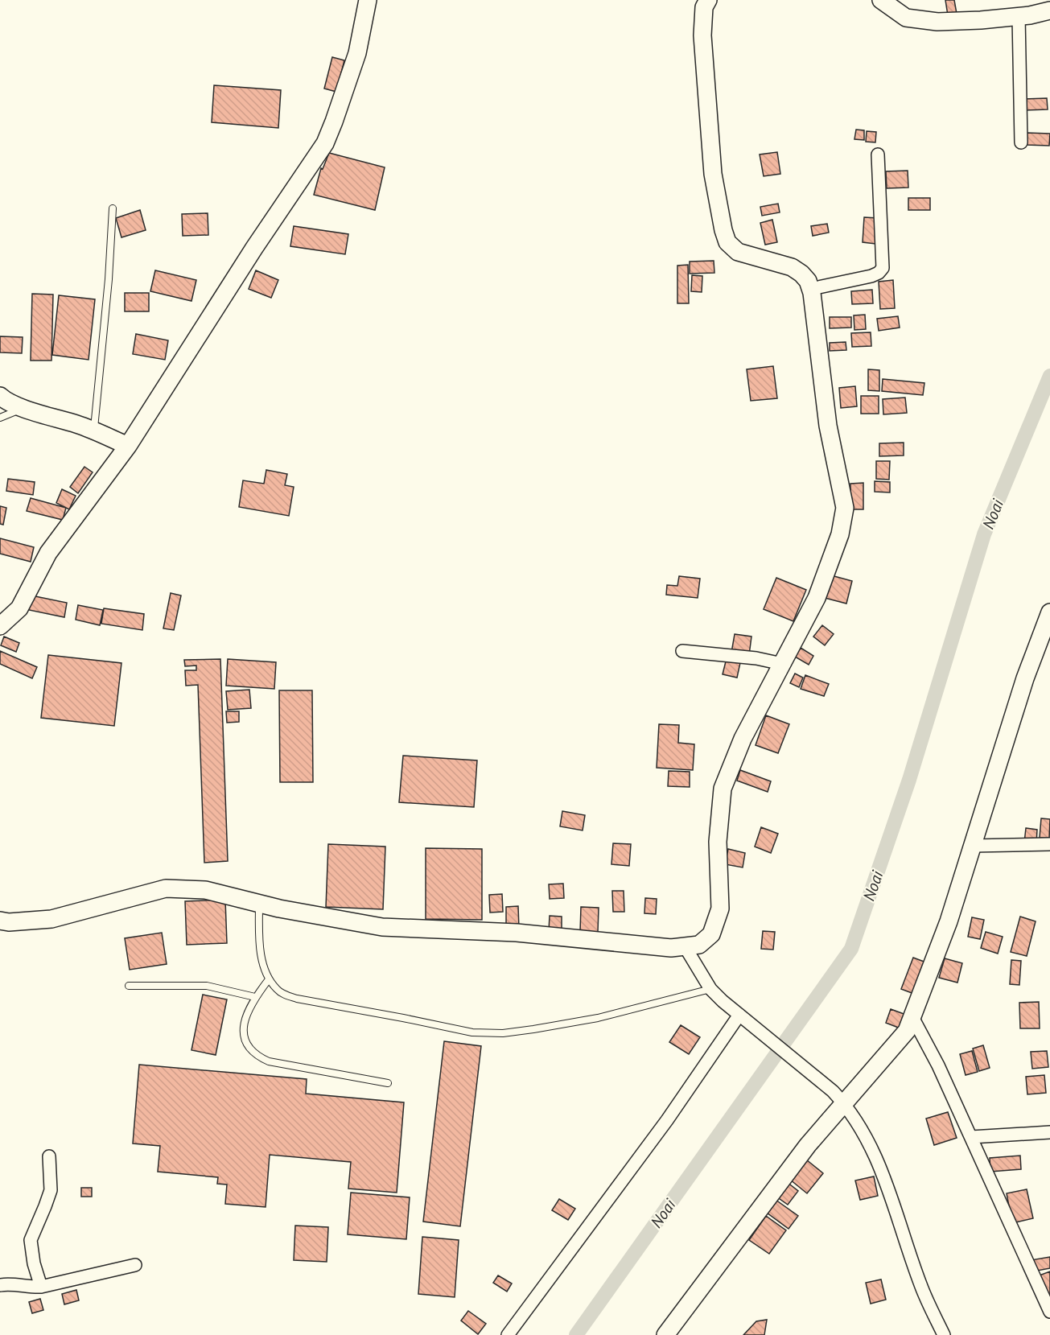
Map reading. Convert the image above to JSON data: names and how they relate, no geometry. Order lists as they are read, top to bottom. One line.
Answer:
{"water":["Noai"]}
